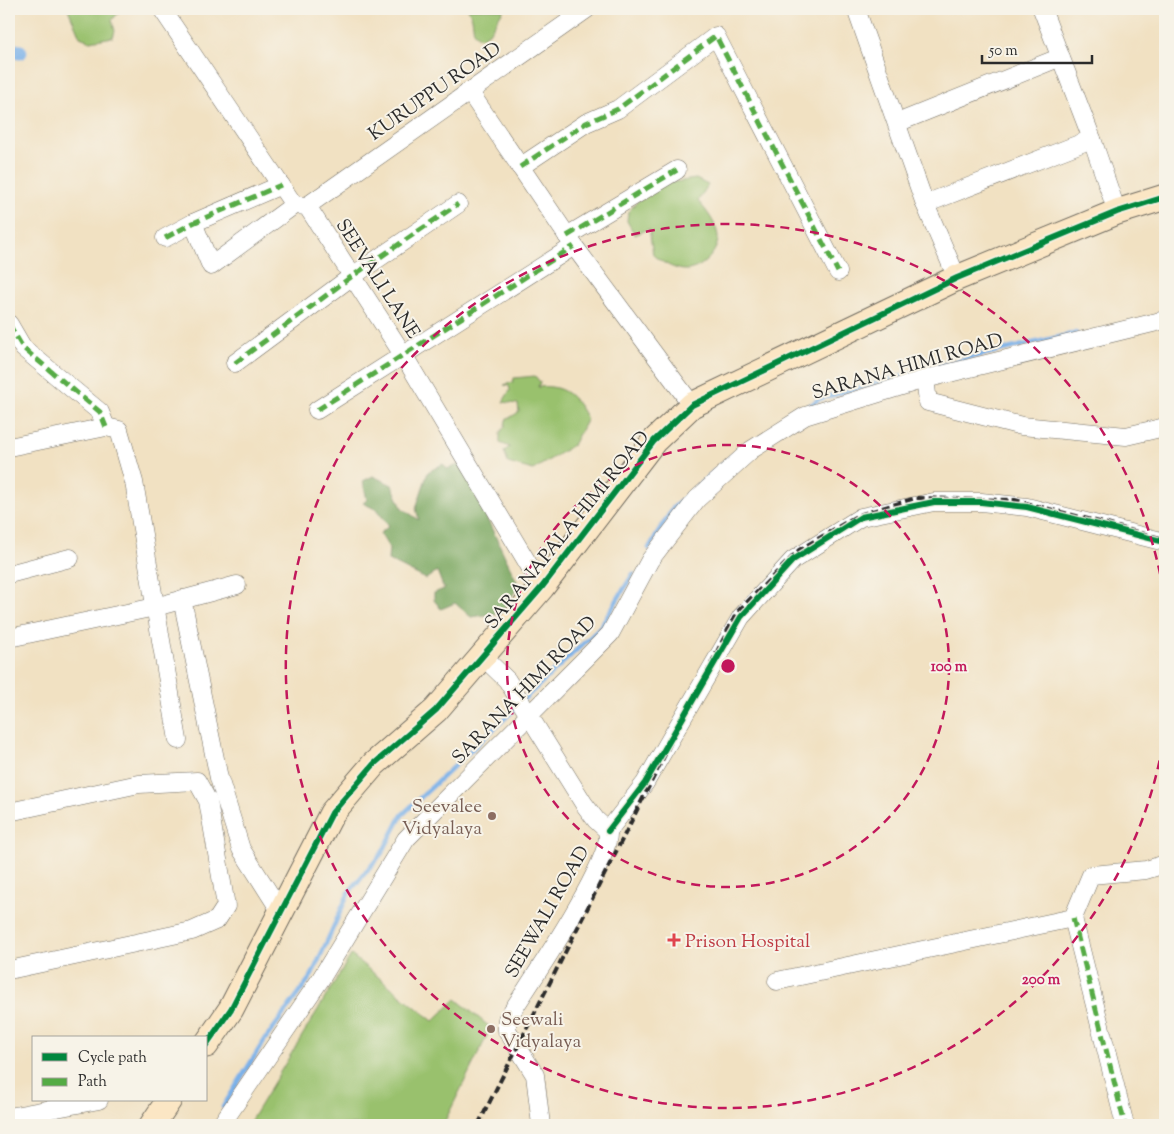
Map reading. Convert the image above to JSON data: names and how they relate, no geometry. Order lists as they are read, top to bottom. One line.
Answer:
{"streets":{"street":["KURUPPU ROAD","SEEVALI LANE","SARANA HIMI ROAD","SARANAPALA HIMI ROAD","SEEWALI ROAD"]},"crossings":[["KURUPPU ROAD","SEEVALI LANE"],["SEEVALI LANE","SARANAPALA HIMI ROAD"],["SARANA HIMI ROAD","SEEWALI ROAD"],["SARANAPALA HIMI ROAD","SEEWALI ROAD"]],"places":{"other":["Seevalee Vidyalaya","Seewali Vidyalaya"],"health":["Prison Hospital"]},"legend":["Cycle path","Path"],"scale_bar":"50 m","rings":["100 m","200 m"]}
